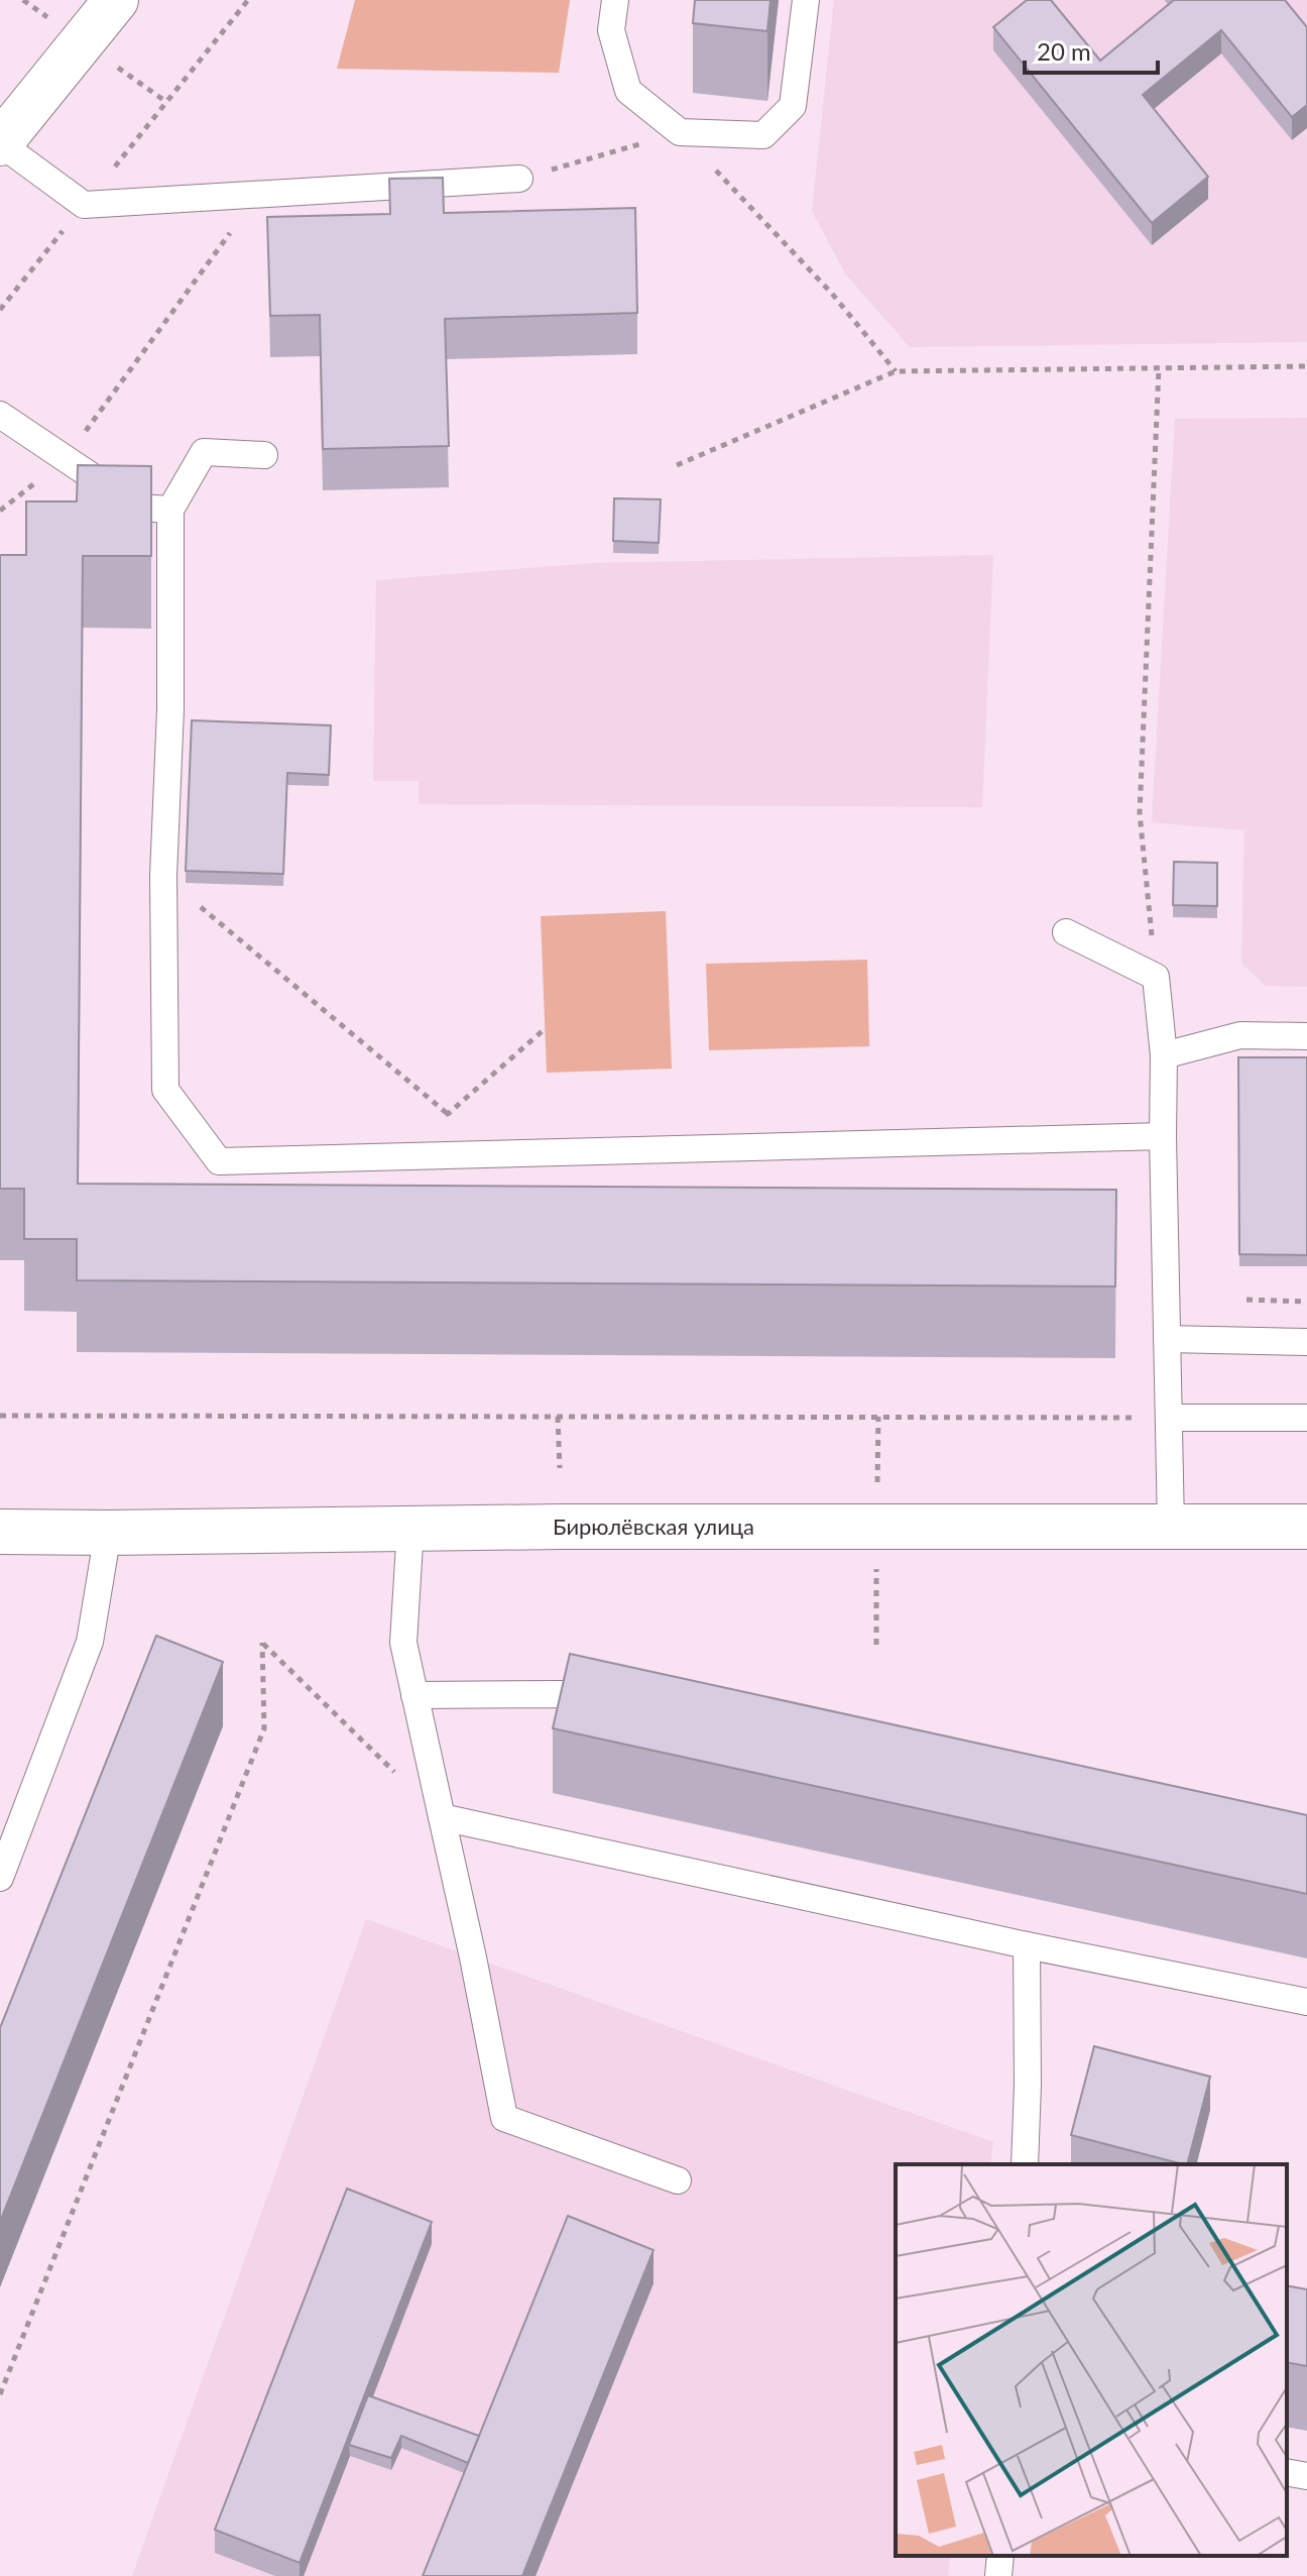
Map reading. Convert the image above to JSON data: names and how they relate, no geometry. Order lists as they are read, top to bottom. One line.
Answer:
{"streets":{"street":["Бирюлёвская улица"]},"scale_bar":"20 m"}
